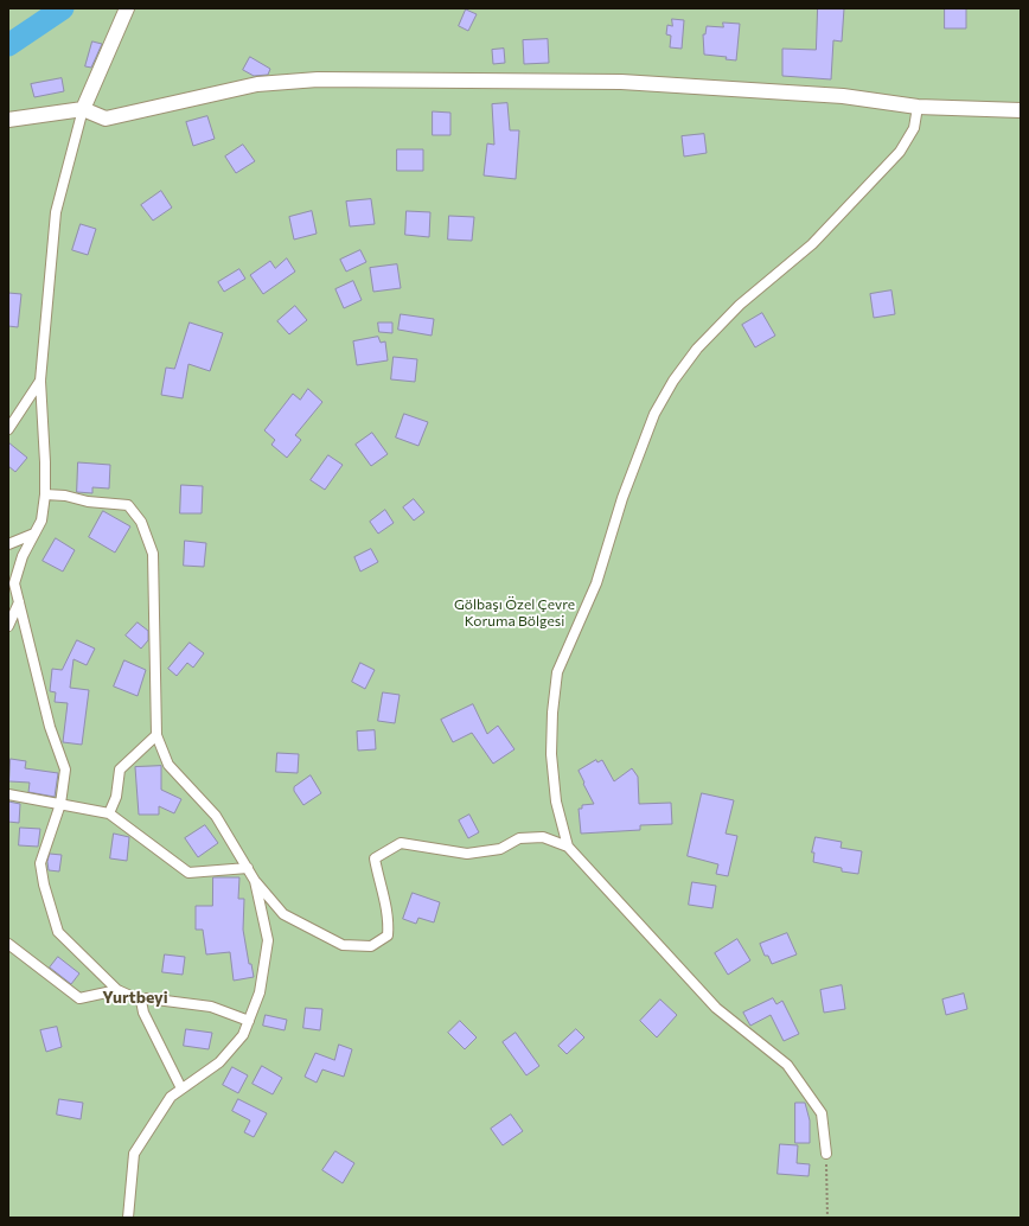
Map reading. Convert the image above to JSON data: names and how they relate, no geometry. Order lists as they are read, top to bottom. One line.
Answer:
{"districts":["Yurtbeyi"],"parks":["Gölbaşı Özel Çevre Koruma Bölgesi"]}
